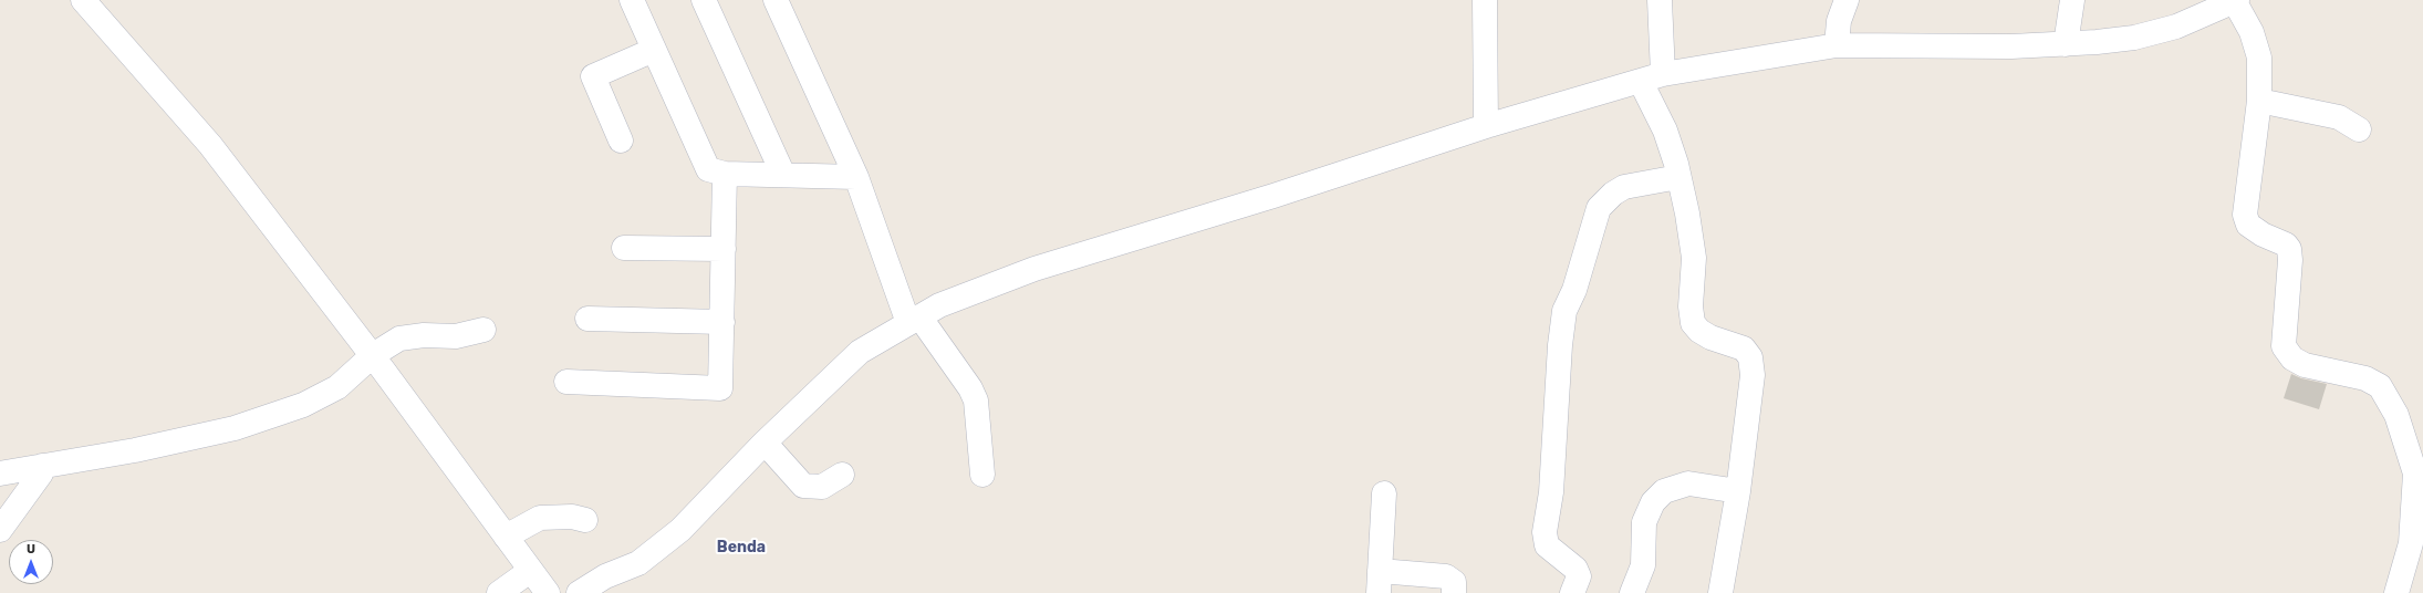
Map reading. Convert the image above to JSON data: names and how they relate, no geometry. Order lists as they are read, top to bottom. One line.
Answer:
{"districts":["Benda"],"north":"top"}
